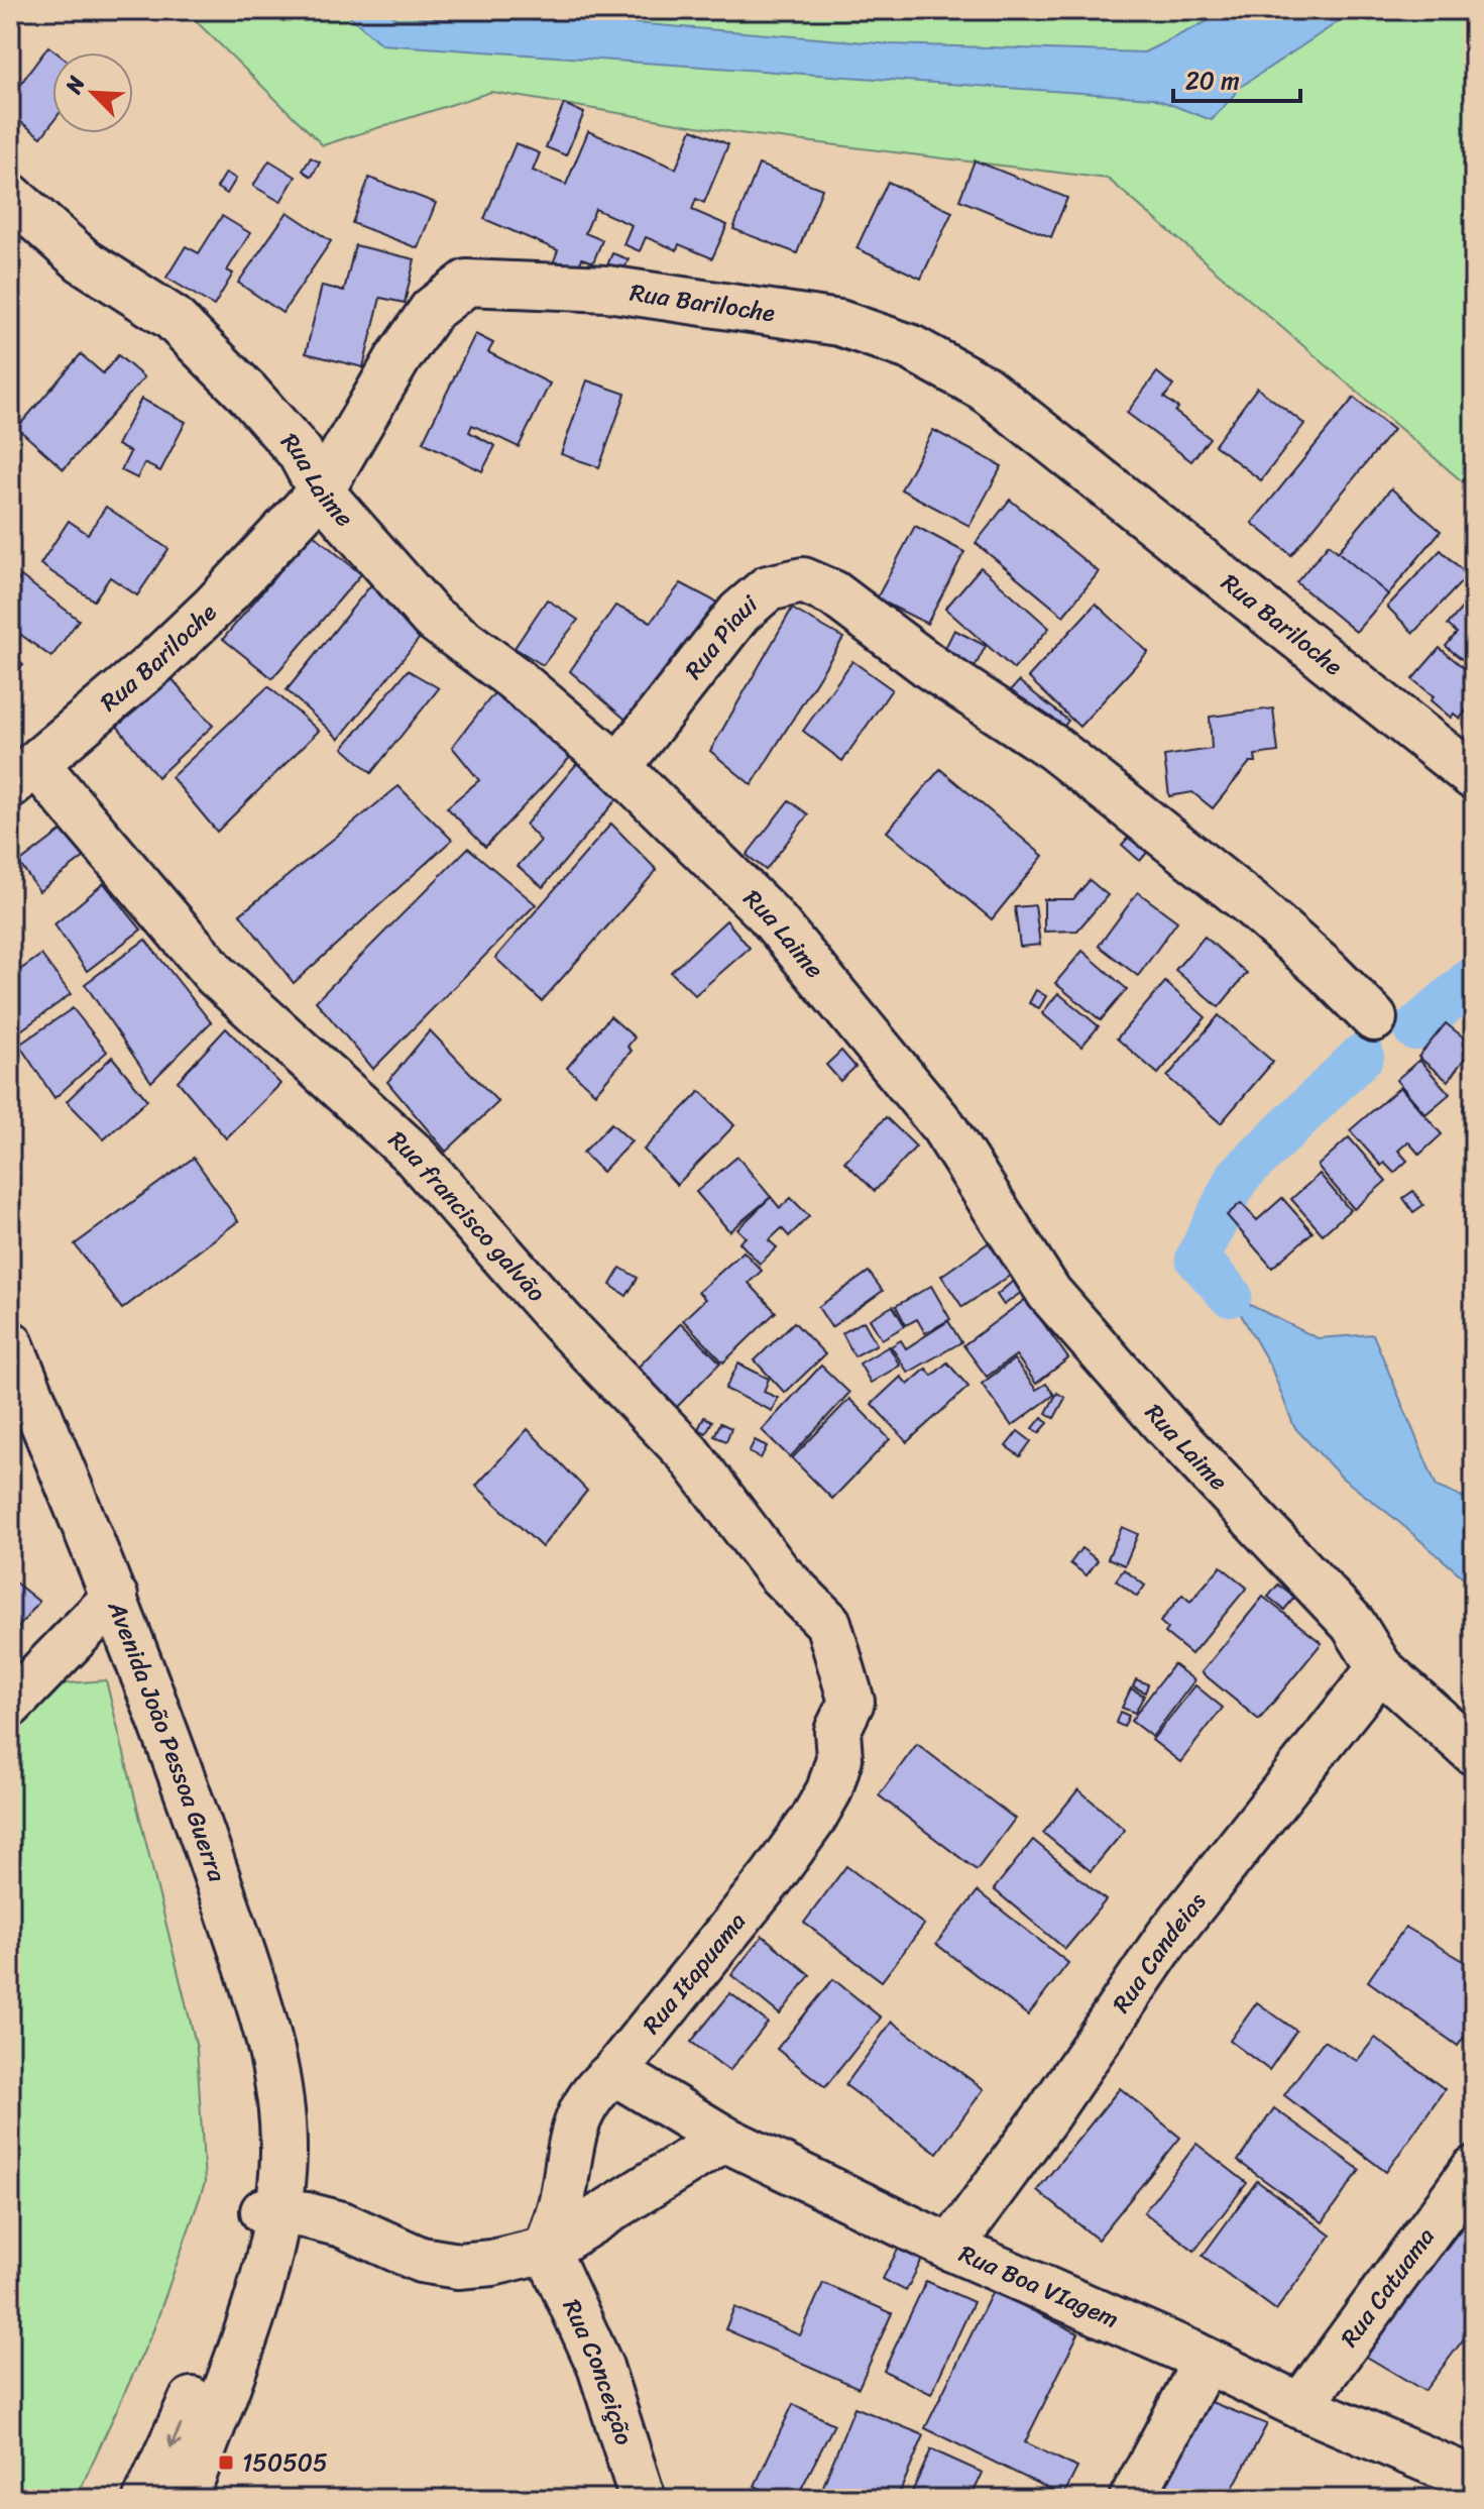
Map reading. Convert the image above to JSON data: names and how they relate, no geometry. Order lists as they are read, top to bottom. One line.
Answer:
{"streets":{"street":["Rua Bariloche","Rua Laime","Rua Piaui","Rua francisco galvão","Avenida João Pessoa Guerra","Rua Candeias","Rua Itapuama","Rua Boa VIagem","Rua Catuama","Rua Conceição"]},"crossings":[["Rua Bariloche","Rua Laime"],["Rua Bariloche","Rua francisco galvão"],["Rua Laime","Rua Piaui"],["Rua Laime","Rua Candeias"],["Rua francisco galvão","Rua Itapuama"],["Rua Candeias","Rua Boa VIagem"],["Rua Itapuama","Rua Boa VIagem"],["Rua Itapuama","Rua Conceição"],["Rua Boa VIagem","Rua Catuama"]],"places":{"transit":["150505"]},"scale_bar":"20 m","north":"top left"}
